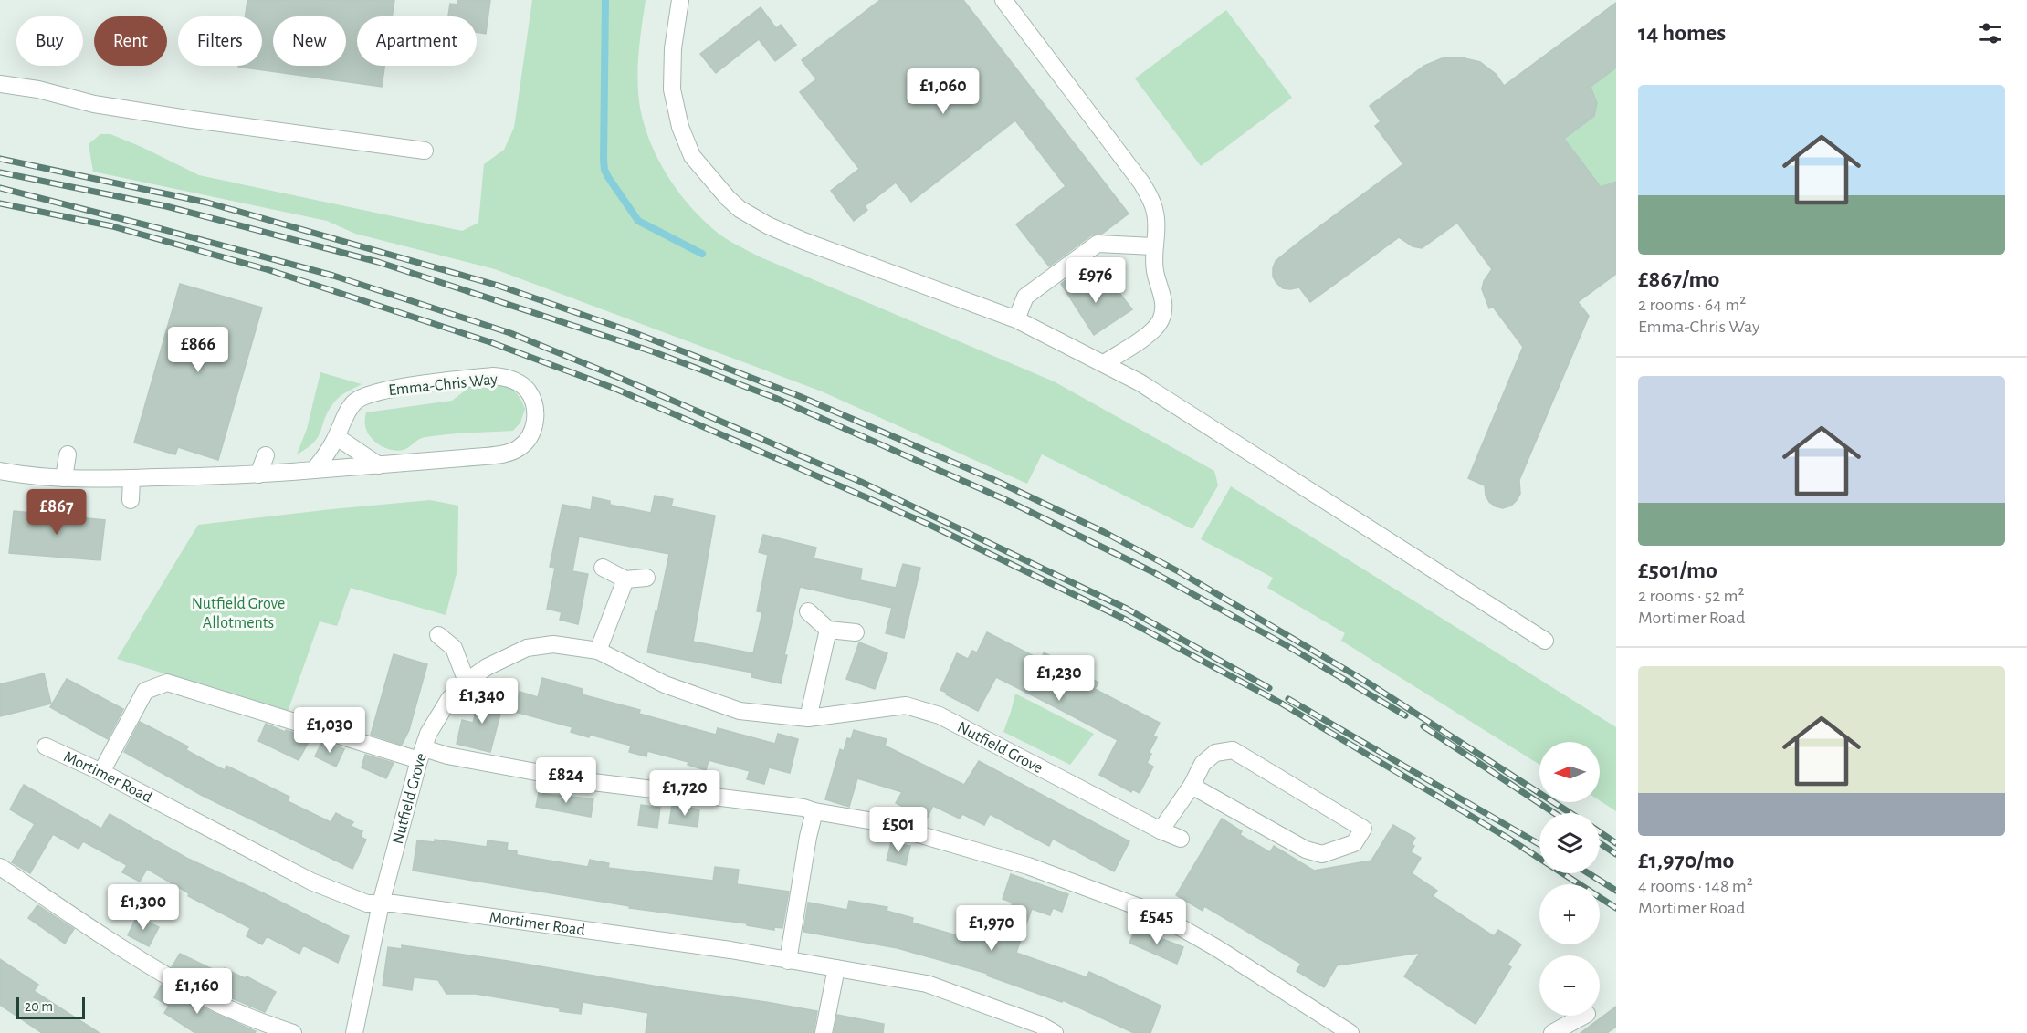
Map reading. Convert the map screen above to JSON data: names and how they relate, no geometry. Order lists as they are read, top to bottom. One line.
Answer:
{"streets":{"street":["Emma-Chris Way","Nutfield Grove","Mortimer Road"]},"crossings":[["Nutfield Grove","Mortimer Road"]],"parks":["Nutfield Grove Allotments"],"scale_bar":"20 m","north":"left","page":{"heading":"14 homes","chip":["Buy","Rent","Filters","New","Apartment"],"list":[{"name":"£867/mo","note":"2 rooms · 64 m² · Emma-Chris Way"},{"name":"£501/mo","note":"2 rooms · 52 m² · Mortimer Road"},{"name":"£1,970/mo","note":"4 rooms · 148 m² · Mortimer Road"}],"price":["£1,060","£976","£866","£867","£1,230","£1,340","£1,030","£824","£1,720","£501","£1,300","£545","£1,970","£1,160"],"map_buttons":["+","−"],"scale":"20 m"}}
